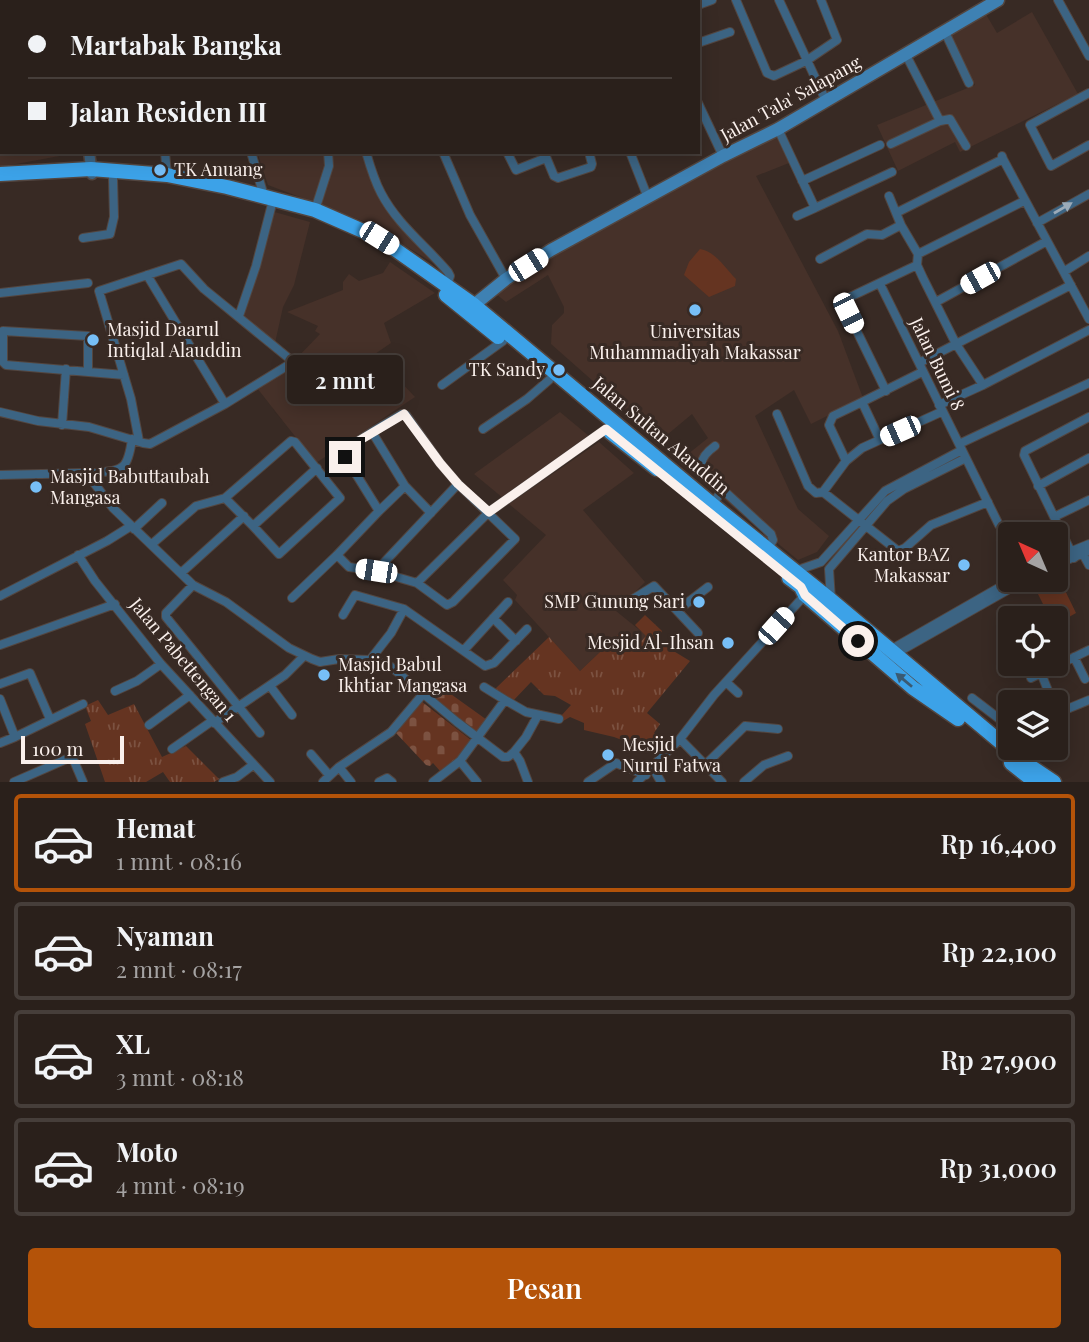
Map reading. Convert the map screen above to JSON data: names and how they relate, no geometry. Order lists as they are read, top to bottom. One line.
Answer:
{"streets":{"highway":["Jalan Sultan Alauddin"],"main road":["Jalan Tala' Salapang"],"street":["Jalan Bumi 8","Jalan Pabettengan 1"]},"crossings":[["Jalan Tala' Salapang","Jalan Sultan Alauddin"]],"places":["TK Anuang","Universitas Muhammadiyah Makassar","Masjid Daarul Intiqlal Alauddin","TK Sandy","Masjid Babuttaubah Mangasa","Kantor BAZ Makassar","SMP Gunung Sari","Mesjid Al-Ihsan","Masjid Babul Ikhtiar Mangasa","Mesjid Nurul Fatwa"],"scale_bar":"100 m","north":"top left","page":{"banner":["Martabak Bangka","Jalan Residen III"],"bubble":"2 mnt","scale":"100 m","list":[{"name":"Hemat","note":"1 mnt · 08:16","value":"Rp 16,400"},{"name":"Nyaman","note":"2 mnt · 08:17","value":"Rp 22,100"},{"name":"XL","note":"3 mnt · 08:18","value":"Rp 27,900"},{"name":"Moto","note":"4 mnt · 08:19","value":"Rp 31,000"}],"buttons":"Pesan"}}
